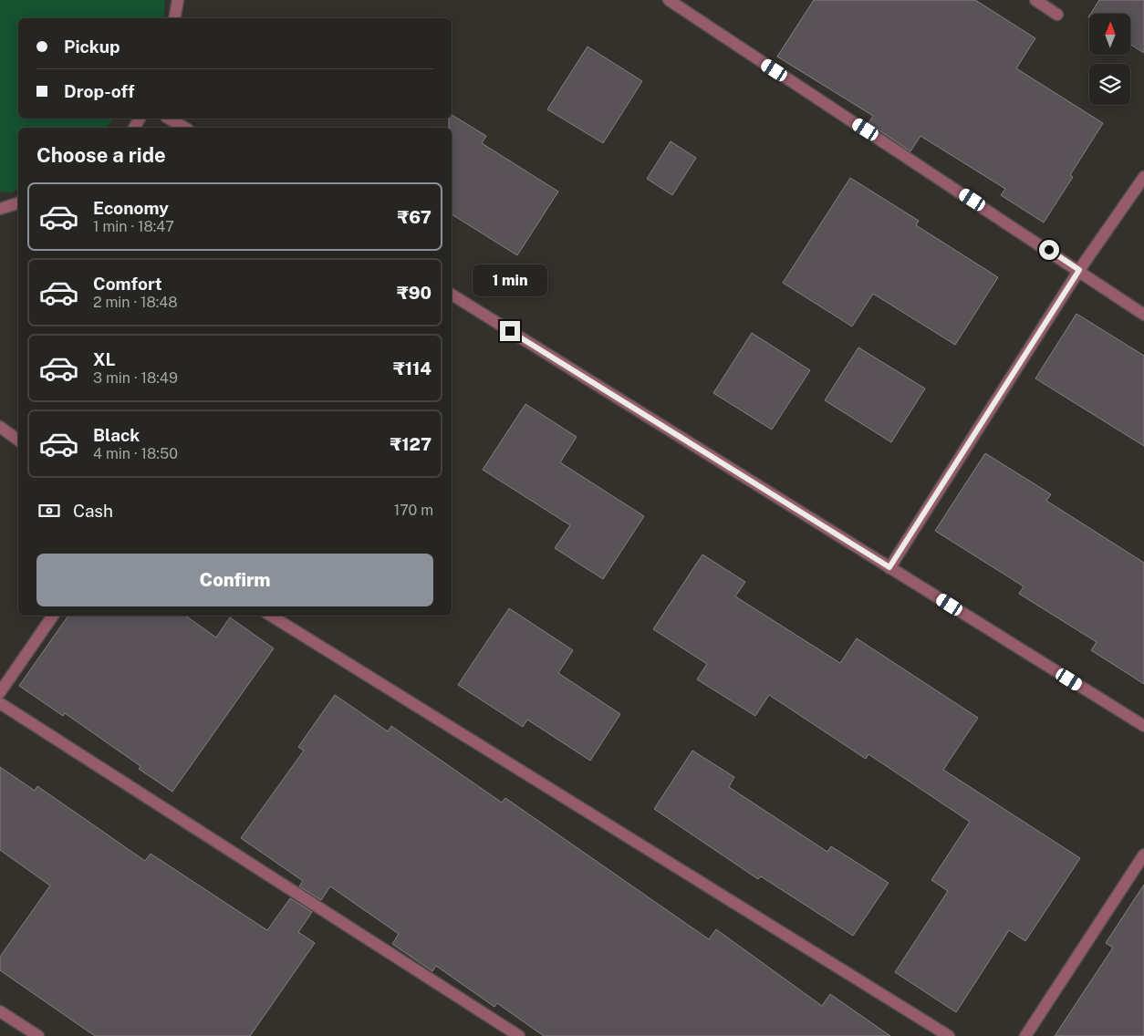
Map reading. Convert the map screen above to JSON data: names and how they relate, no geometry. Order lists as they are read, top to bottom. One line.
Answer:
{"north":"top","page":{"banner":["Pickup","Drop-off"],"heading":"Choose a ride","list":[{"name":"Economy","note":"1 min · 18:47","value":"₹67"},{"name":"Comfort","note":"2 min · 18:48","value":"₹90"},{"name":"XL","note":"3 min · 18:49","value":"₹114"},{"name":"Black","note":"4 min · 18:50","value":"₹127"}],"bubble":"1 min","pay":["Cash","170 m"],"buttons":"Confirm"}}
